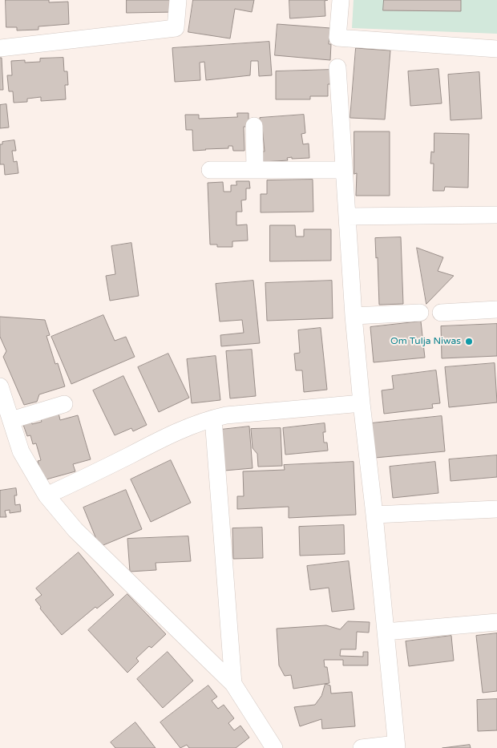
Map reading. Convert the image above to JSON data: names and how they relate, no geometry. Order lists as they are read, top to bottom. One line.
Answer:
{"places":["Om Tulja Niwas"]}
